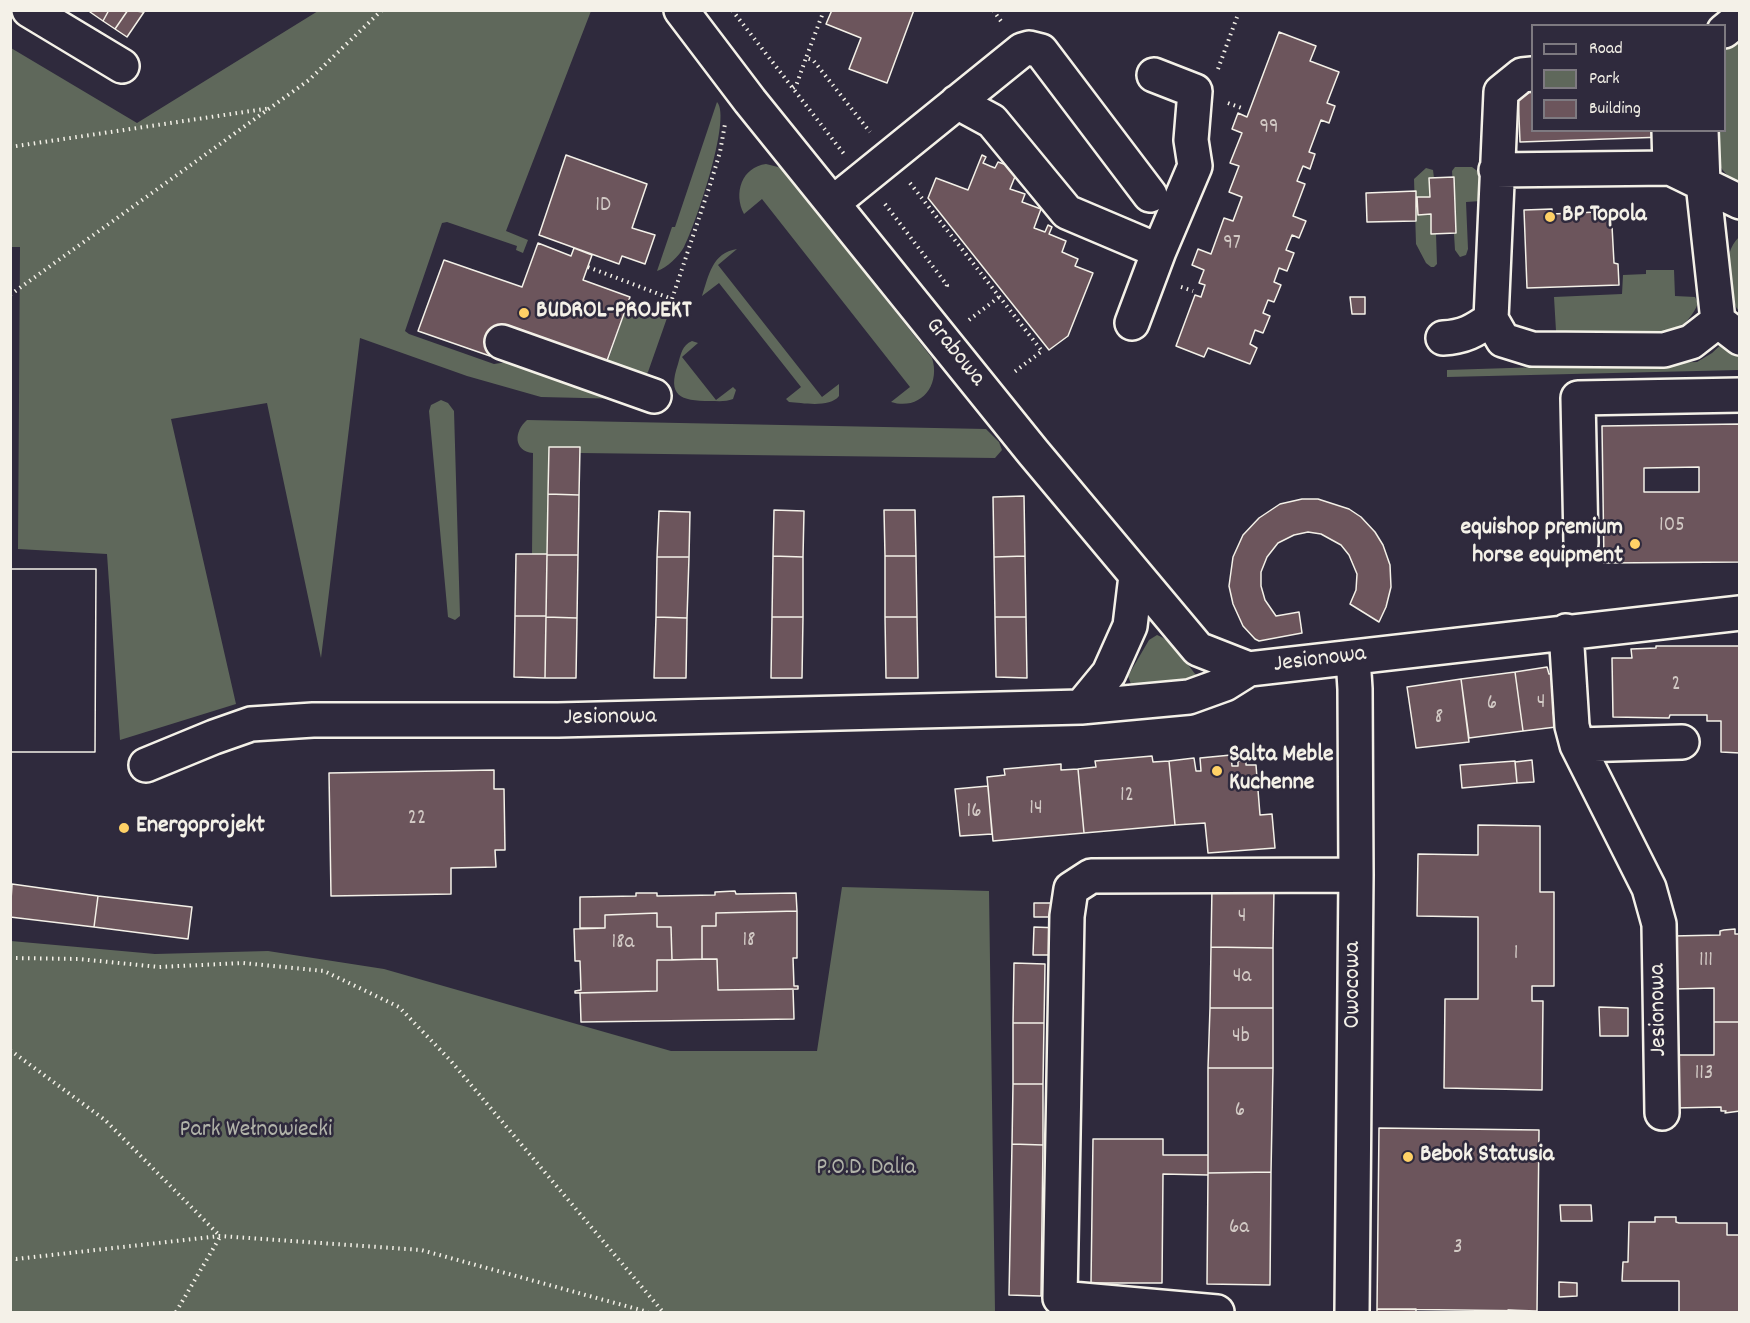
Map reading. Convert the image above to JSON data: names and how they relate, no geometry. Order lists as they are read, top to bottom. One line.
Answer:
{"streets":{"street":["Grabowa","Jesionowa","Owocowa"]},"crossings":[["Grabowa","Jesionowa"],["Jesionowa","Owocowa"]],"parks":["Park Wełnowiecki","P.O.D. Dalia"],"places":["BP Topola","BUDROL-PROJEKT","equishop premium horse equipment","Salta Meble Kuchenne","Energoprojekt","Bebok Statusia"],"house_numbers":["99","1D","97","105","2","4","6","8","12","14","16","22","4","18","18a","1","111","4a","4b","113","6","6a","3"],"legend":["Road","Park","Building"]}
